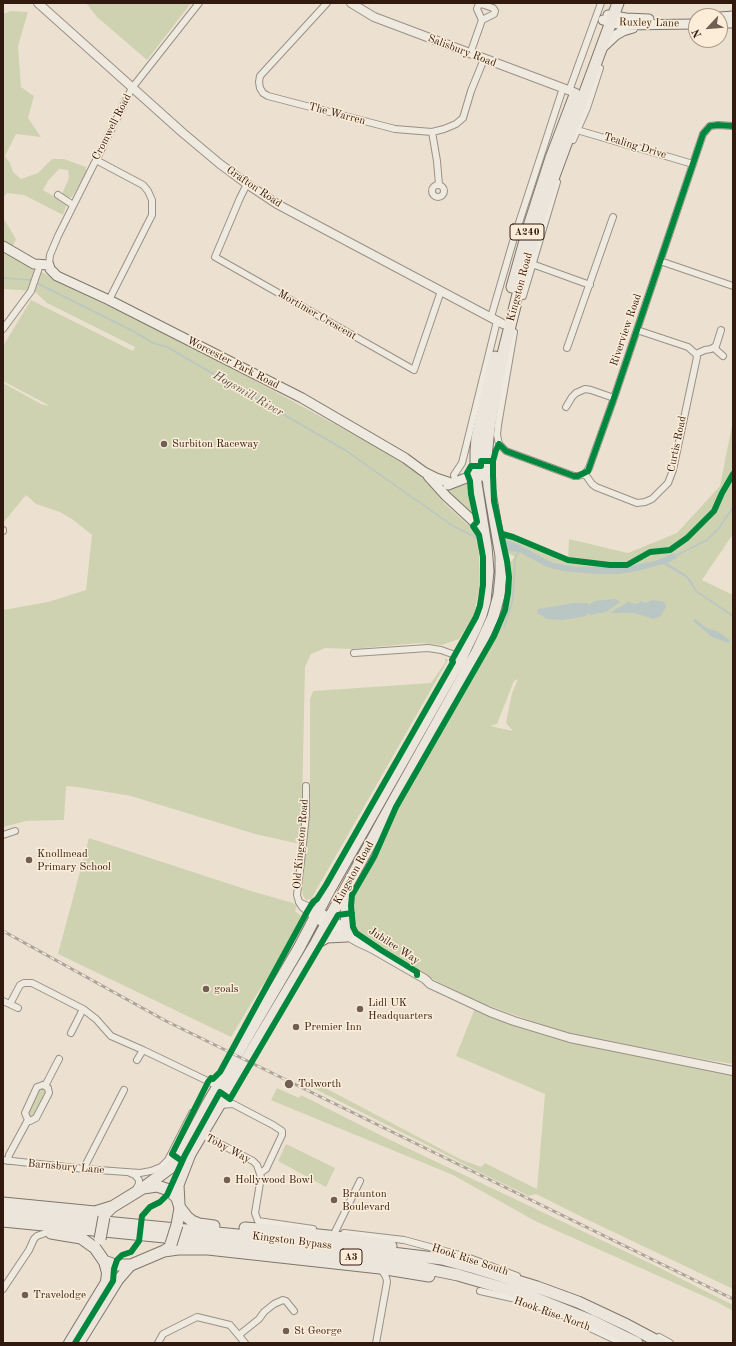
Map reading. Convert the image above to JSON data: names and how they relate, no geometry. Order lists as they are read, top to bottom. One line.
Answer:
{"streets":{"highway":["A240","Kingston Road","Kingston Bypass","A3"],"main road":["Ruxley Lane","Worcester Park Road"],"street":["Salisbury Road","The Warren","Cromwell Road","Tealing Drive","Grafton Road","Mortimer Crescent","Riverview Road","Curtis Road","Old Kingston Road","Jubilee Way","Toby Way","Barnsbury Lane","Hook Rise South","Hook Rise North"]},"crossings":[["Ruxley Lane","Kingston Road"],["Salisbury Road","The Warren"],["Salisbury Road","Kingston Road"],["Cromwell Road","Grafton Road"],["Cromwell Road","Worcester Park Road"],["Tealing Drive","Kingston Road"],["Tealing Drive","Riverview Road"],["Grafton Road","Kingston Road"],["Grafton Road","Mortimer Crescent"],["A240","Kingston Road"],["A240","Toby Way"],["A240","Hook Rise South"],["Kingston Road","Riverview Road"],["Kingston Road","Curtis Road"],["Kingston Road","Old Kingston Road"],["Kingston Road","Jubilee Way"],["Kingston Road","Toby Way"],["Kingston Road","Hook Rise South"],["Riverview Road","Curtis Road"],["Old Kingston Road","Jubilee Way"],["Toby Way","Hook Rise South"]],"water":["Hogsmill River"],"places":["Surbiton Raceway","Knollmead Primary School","goals","Lidl UK Headquarters","Premier Inn","Tolworth","Hollywood Bowl","Braunton Boulevard","Travelodge","St George"],"north":"bottom left"}
